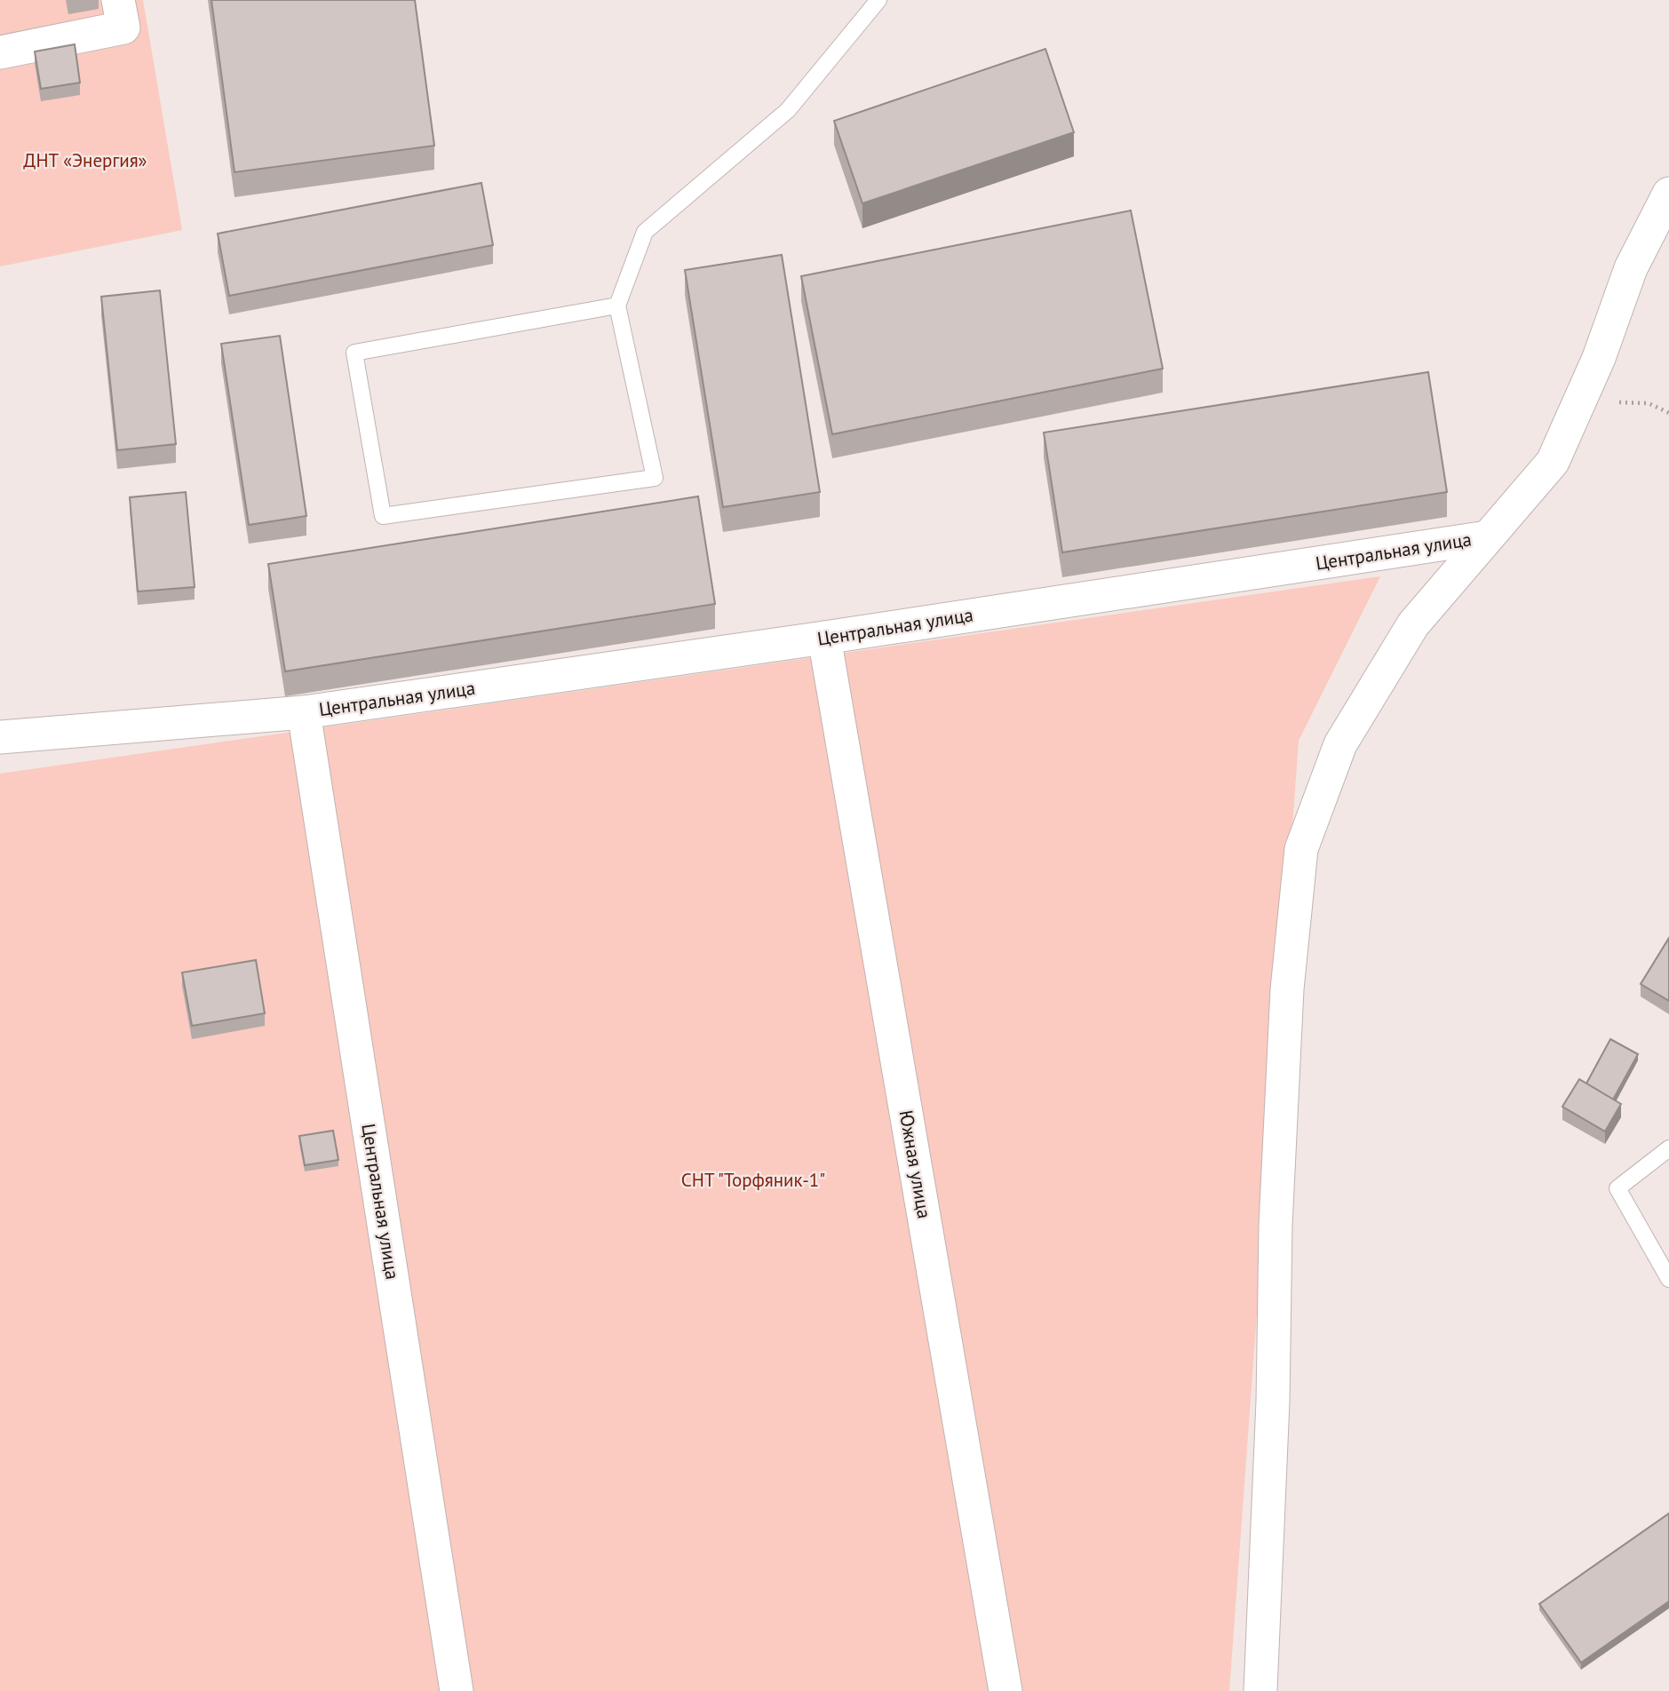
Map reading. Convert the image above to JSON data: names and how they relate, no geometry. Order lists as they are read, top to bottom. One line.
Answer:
{"streets":{"street":["Центральная улица","Южная улица"]},"crossings":[["Центральная улица","Южная улица"]],"parks":["ДНТ «Энергия»","СНТ \"Торфяник-1\""]}
